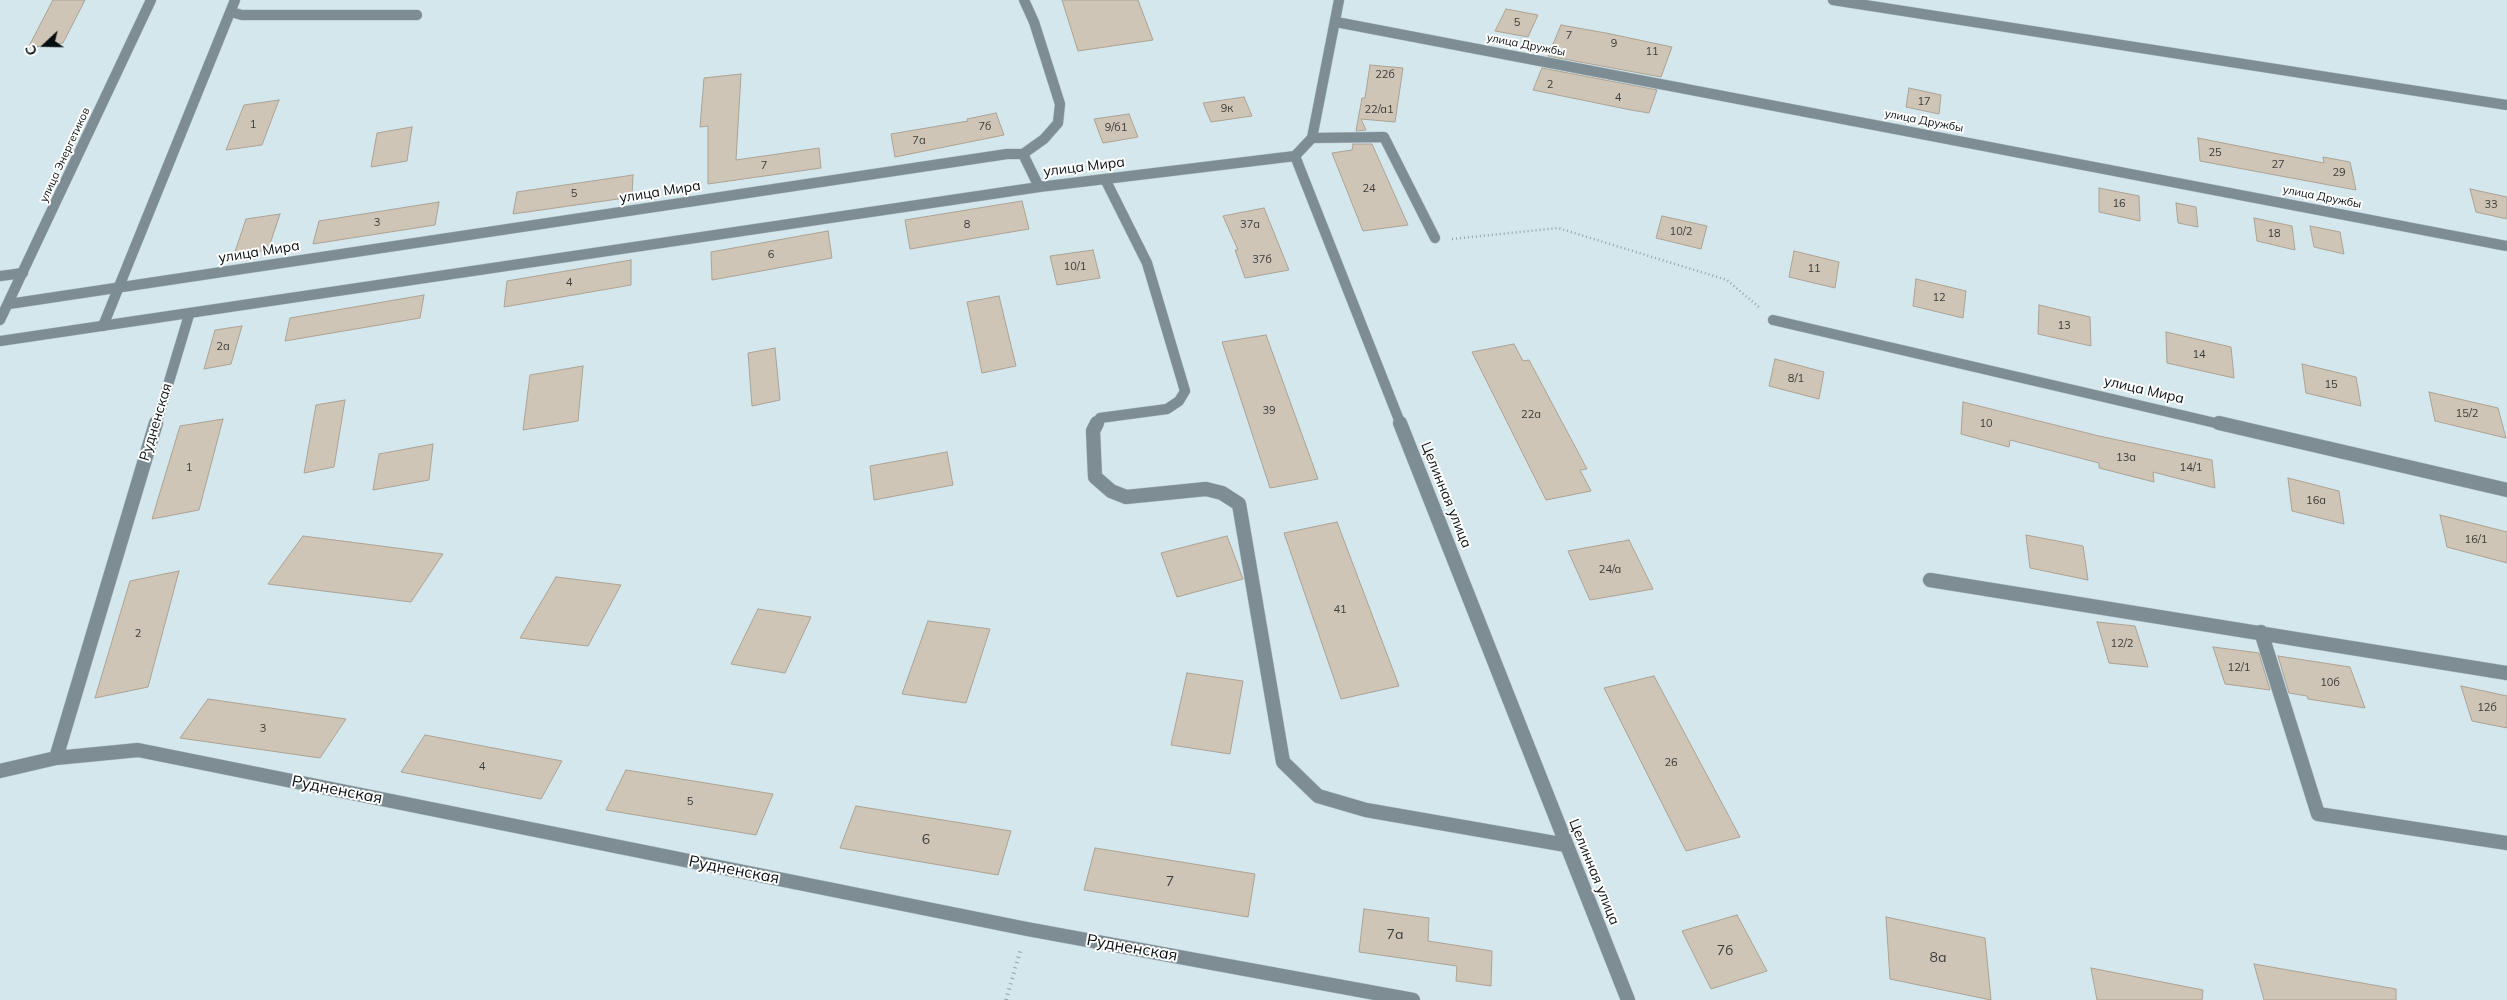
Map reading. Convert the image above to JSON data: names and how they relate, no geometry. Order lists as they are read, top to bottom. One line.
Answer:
{"streets":{"street":["улица Дружбы","улица Энергетиков","улица Мира","Рудненская","Целинная улица"]},"crossings":[["улица Энергетиков","улица Мира"],["улица Мира","Целинная улица"]],"house_numbers":["5","7","9","11","22б","2","4","17","9к","22/а1","1","7б","9/б1","7а","25","27","7","29","24","5","16","33","3","8","37а","10/2","18","6","37б","10/1","11","4","12","13","2а","14","8/1","15","39","15/2","22а","10","13а","1","14/1","16а","16/1","24/а","41","2","12/2","12/1","10б","12б","3","26","4","5","6","7","7а","7б","8а"],"north":"left"}
